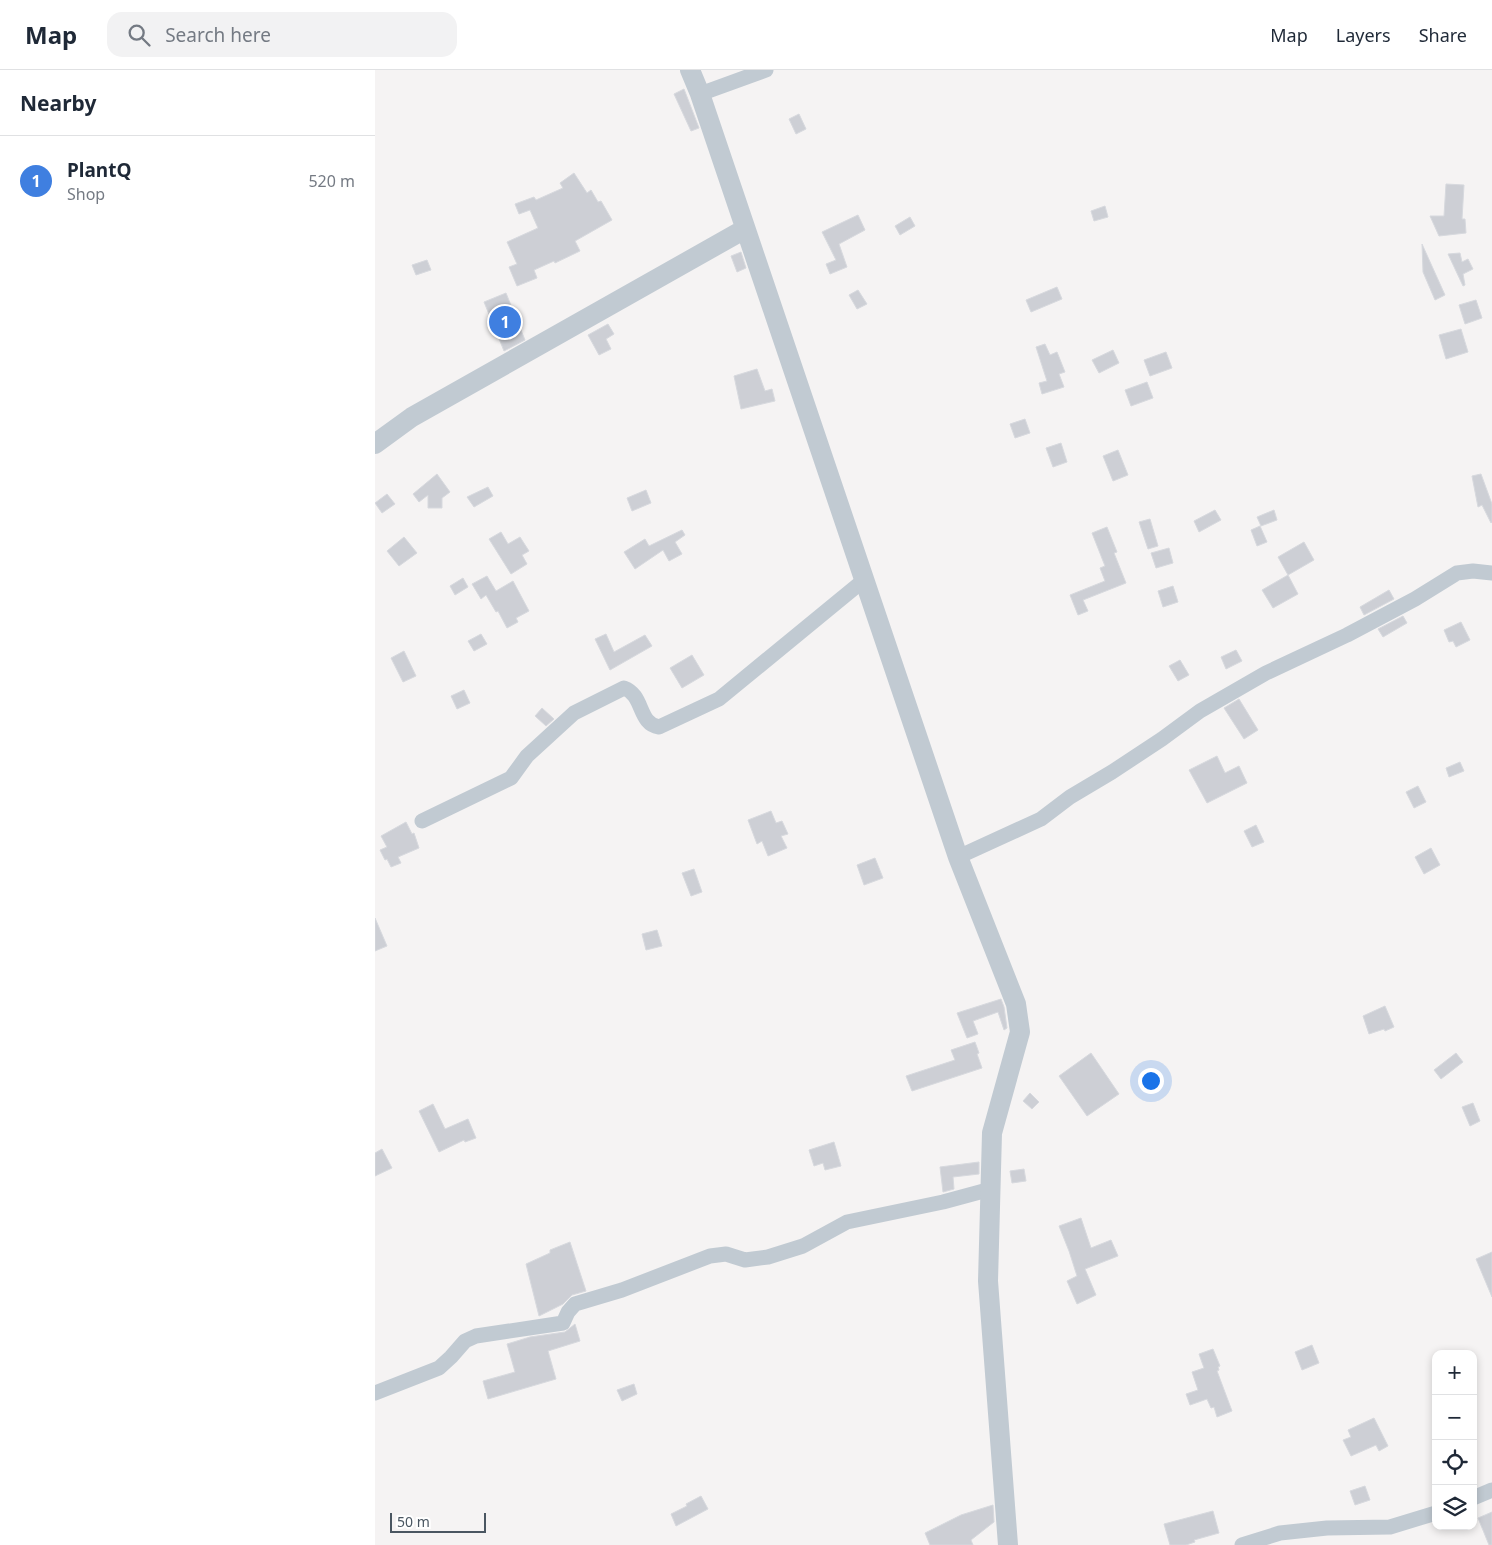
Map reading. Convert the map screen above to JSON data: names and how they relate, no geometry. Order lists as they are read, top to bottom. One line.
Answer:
{"scale_bar":"50 m","page":{"header":"Map","search":"Search here","nav":["Map","Layers","Share"],"heading":"Nearby","list":[{"mark":"1","name":"PlantQ","note":"Shop","value":"520 m"}],"pins":"1","map_buttons":["+","−"],"scale":"50 m"}}
